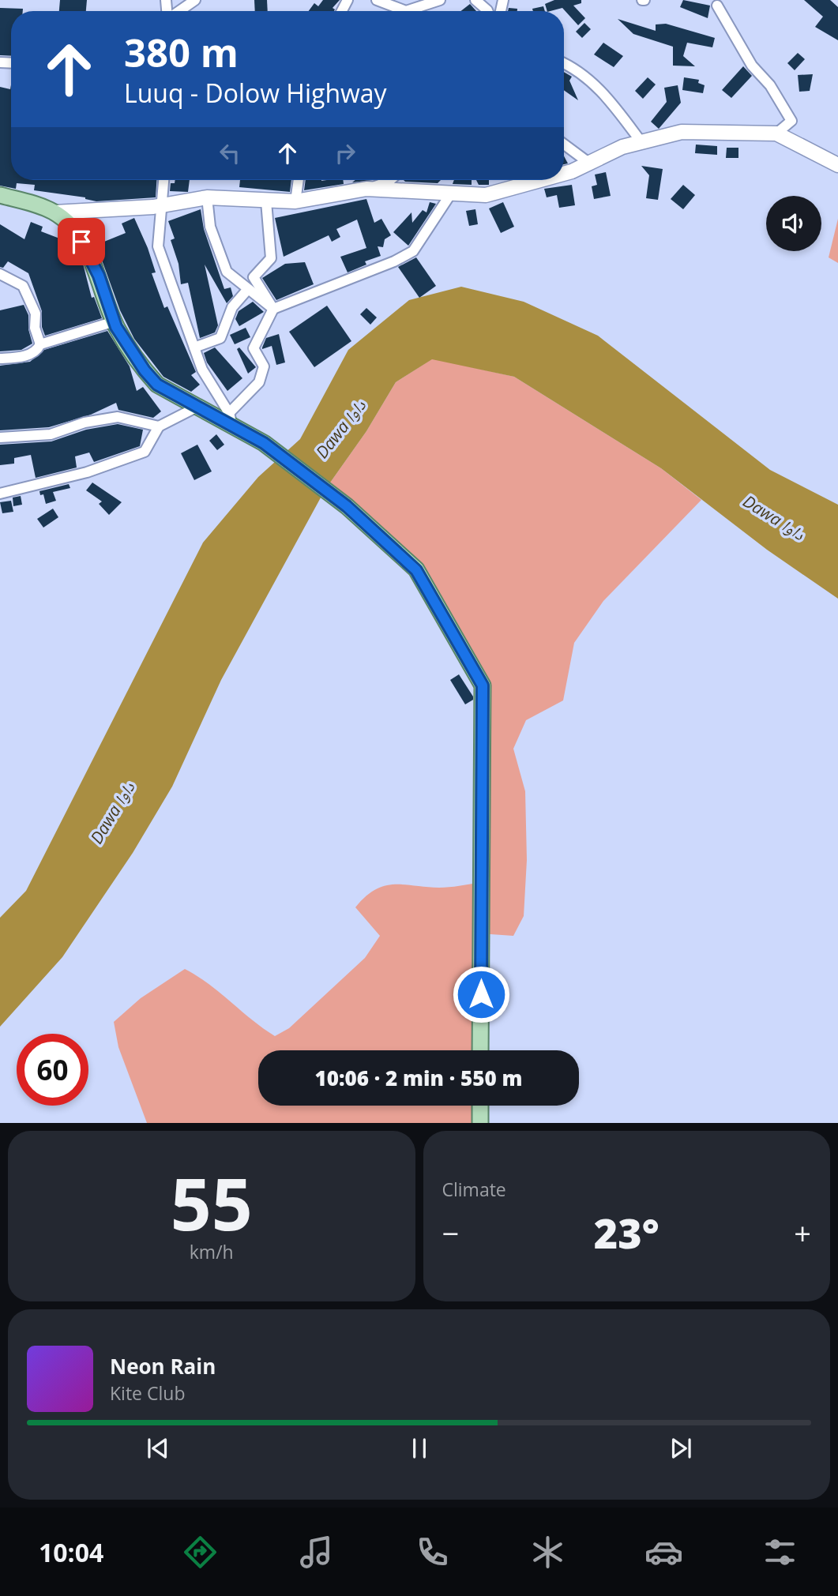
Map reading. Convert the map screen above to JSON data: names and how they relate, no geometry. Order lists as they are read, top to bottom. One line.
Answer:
{"water":["Dawa داوا"],"page":{"turn":["380 m","Luuq - Dolow Highway"],"limit":"60","trip":"10:06 · 2 min · 550 m","tile":[["55","km/h"],"Climate"],"heat":["−","23°","+"],"song":["Neon Rain","Kite Club"],"tabs":"10:04"}}
